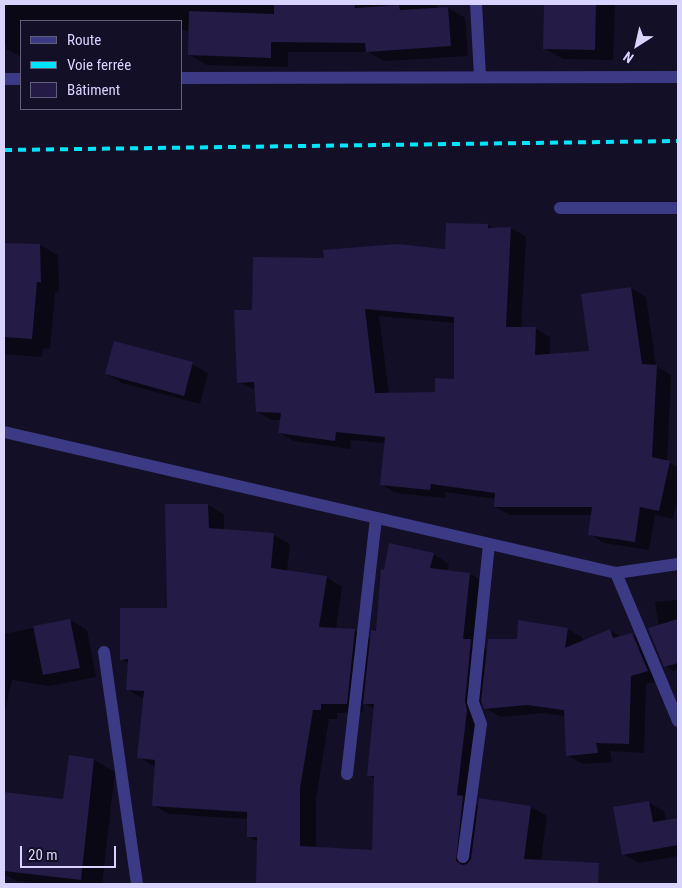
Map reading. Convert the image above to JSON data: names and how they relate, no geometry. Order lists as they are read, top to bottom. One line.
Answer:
{"legend":["Route","Voie ferrée","Bâtiment"],"scale_bar":"20 m","north":"bottom left"}
